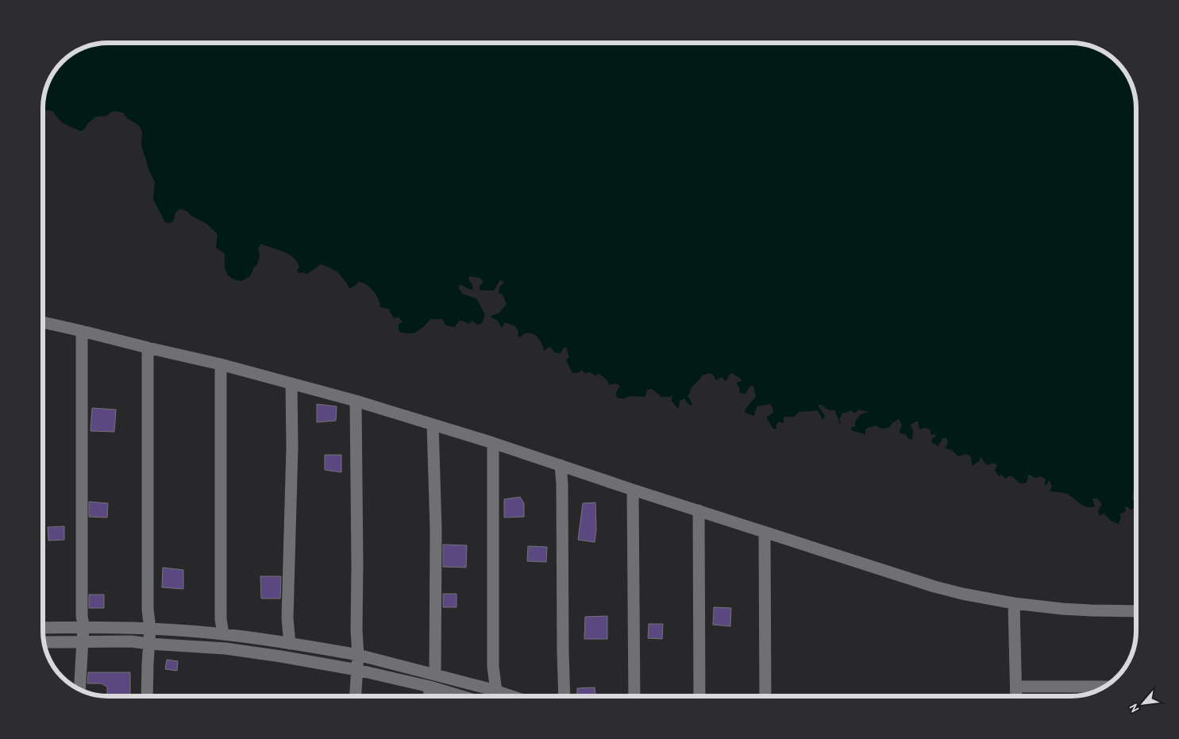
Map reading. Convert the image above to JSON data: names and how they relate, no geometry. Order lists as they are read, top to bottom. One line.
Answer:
{"north":"bottom left"}
